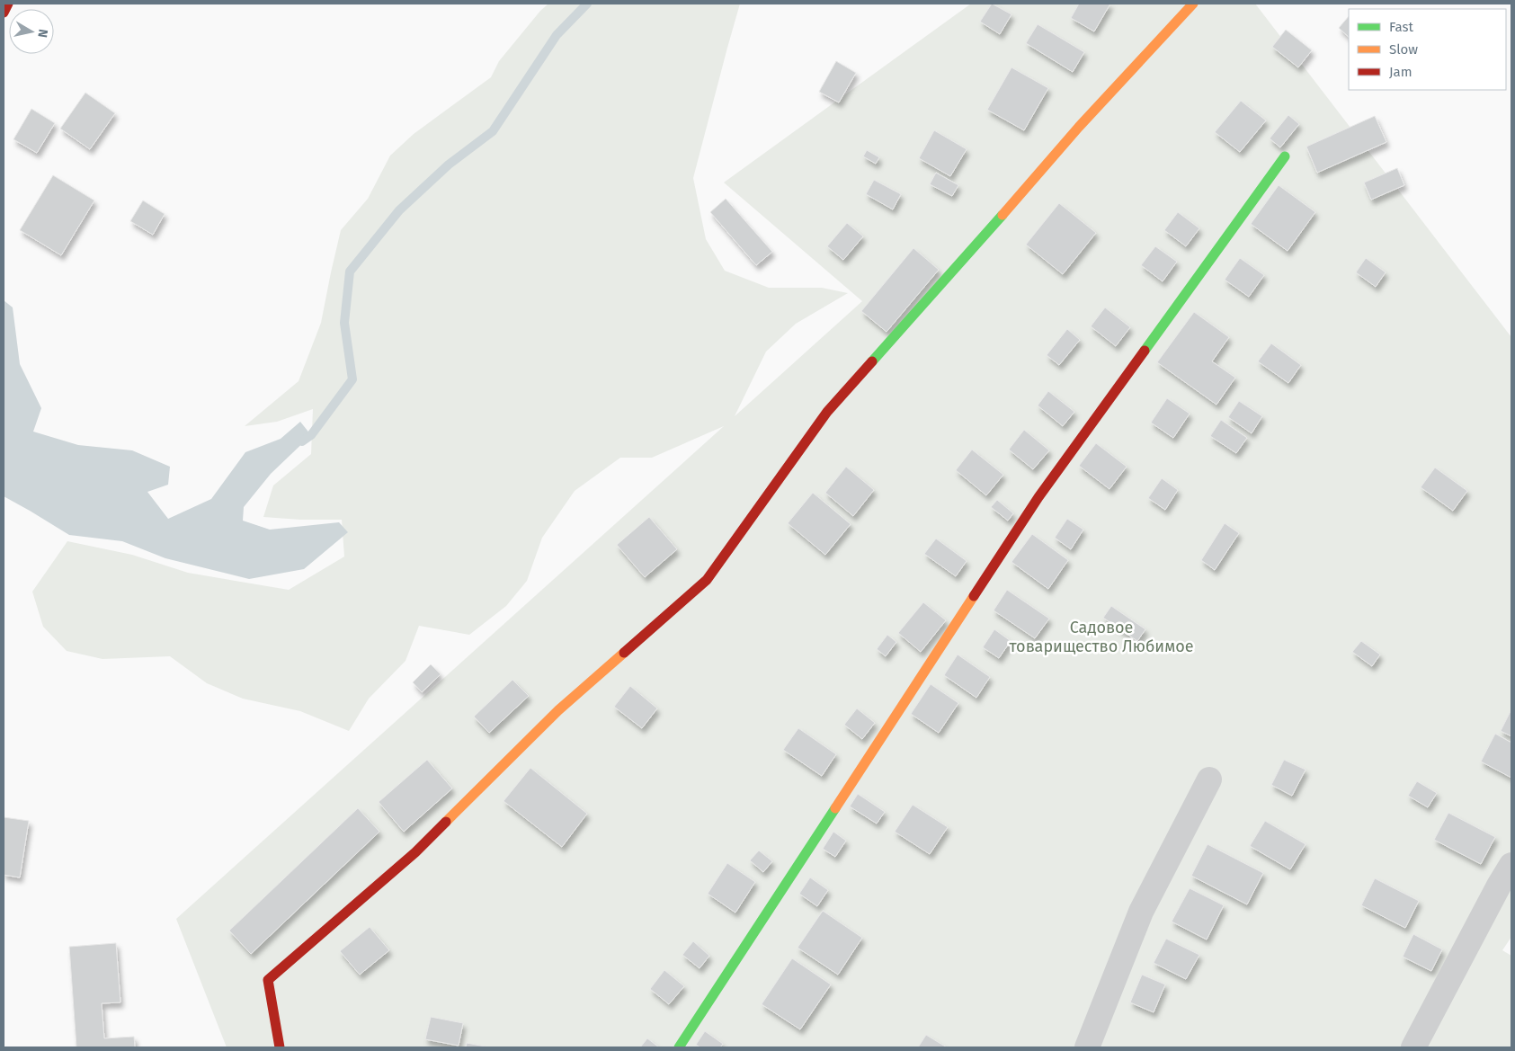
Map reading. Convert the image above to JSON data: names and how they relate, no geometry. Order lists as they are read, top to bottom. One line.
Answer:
{"parks":["Садовое товарищество Любимое"],"legend":["Fast","Slow","Jam"],"north":"right"}
